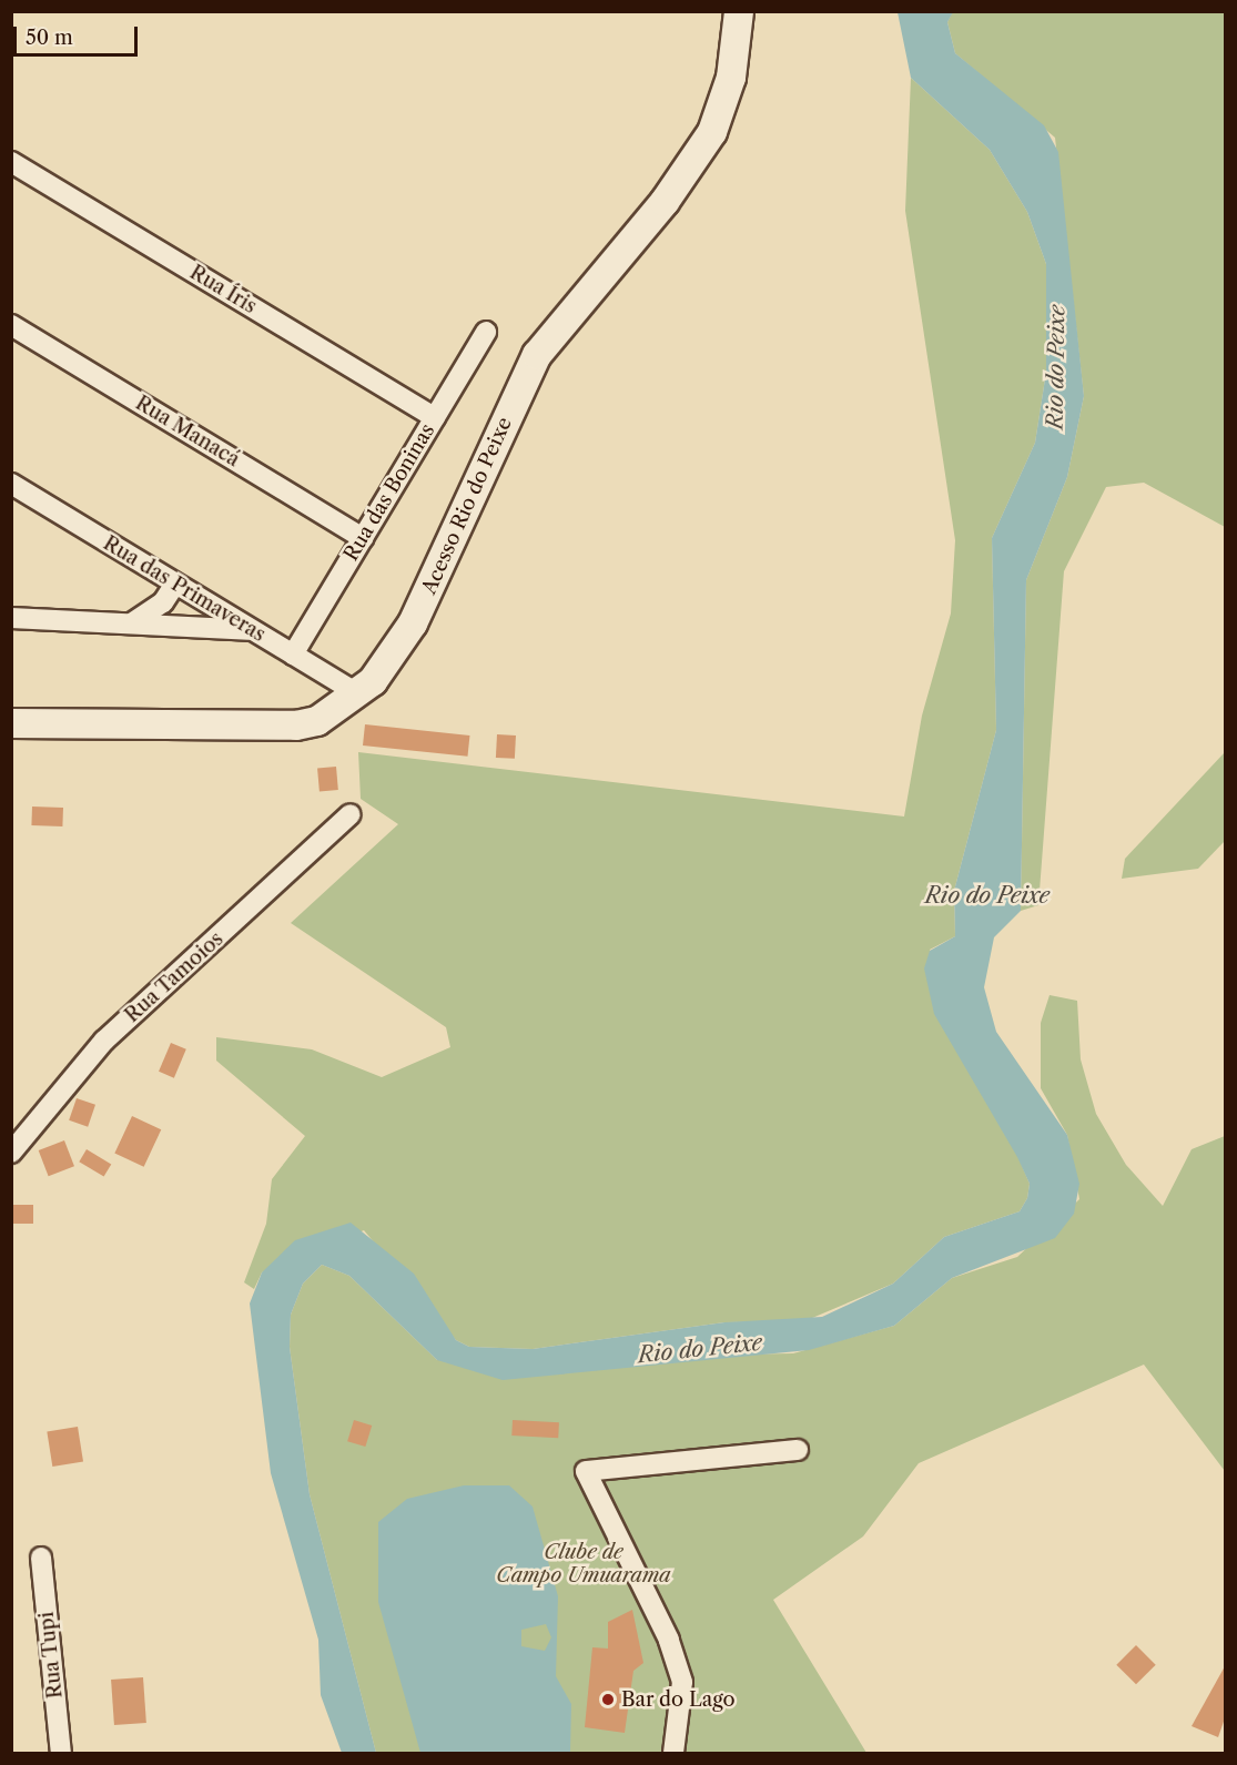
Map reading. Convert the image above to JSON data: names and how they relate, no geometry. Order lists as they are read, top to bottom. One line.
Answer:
{"streets":{"street":["Rua Íris","Rua Manacá","Rua das Boninas","Acesso Rio do Peixe","Rua das Primaveras","Rua Tamoios","Rua Tupi"]},"crossings":[["Rua Íris","Rua das Boninas"],["Rua Manacá","Rua das Boninas"],["Rua das Boninas","Rua das Primaveras"],["Acesso Rio do Peixe","Rua das Primaveras"]],"water":["Rio do Peixe"],"parks":["Clube de Campo Umuarama"],"places":["Bar do Lago"],"scale_bar":"50 m"}
